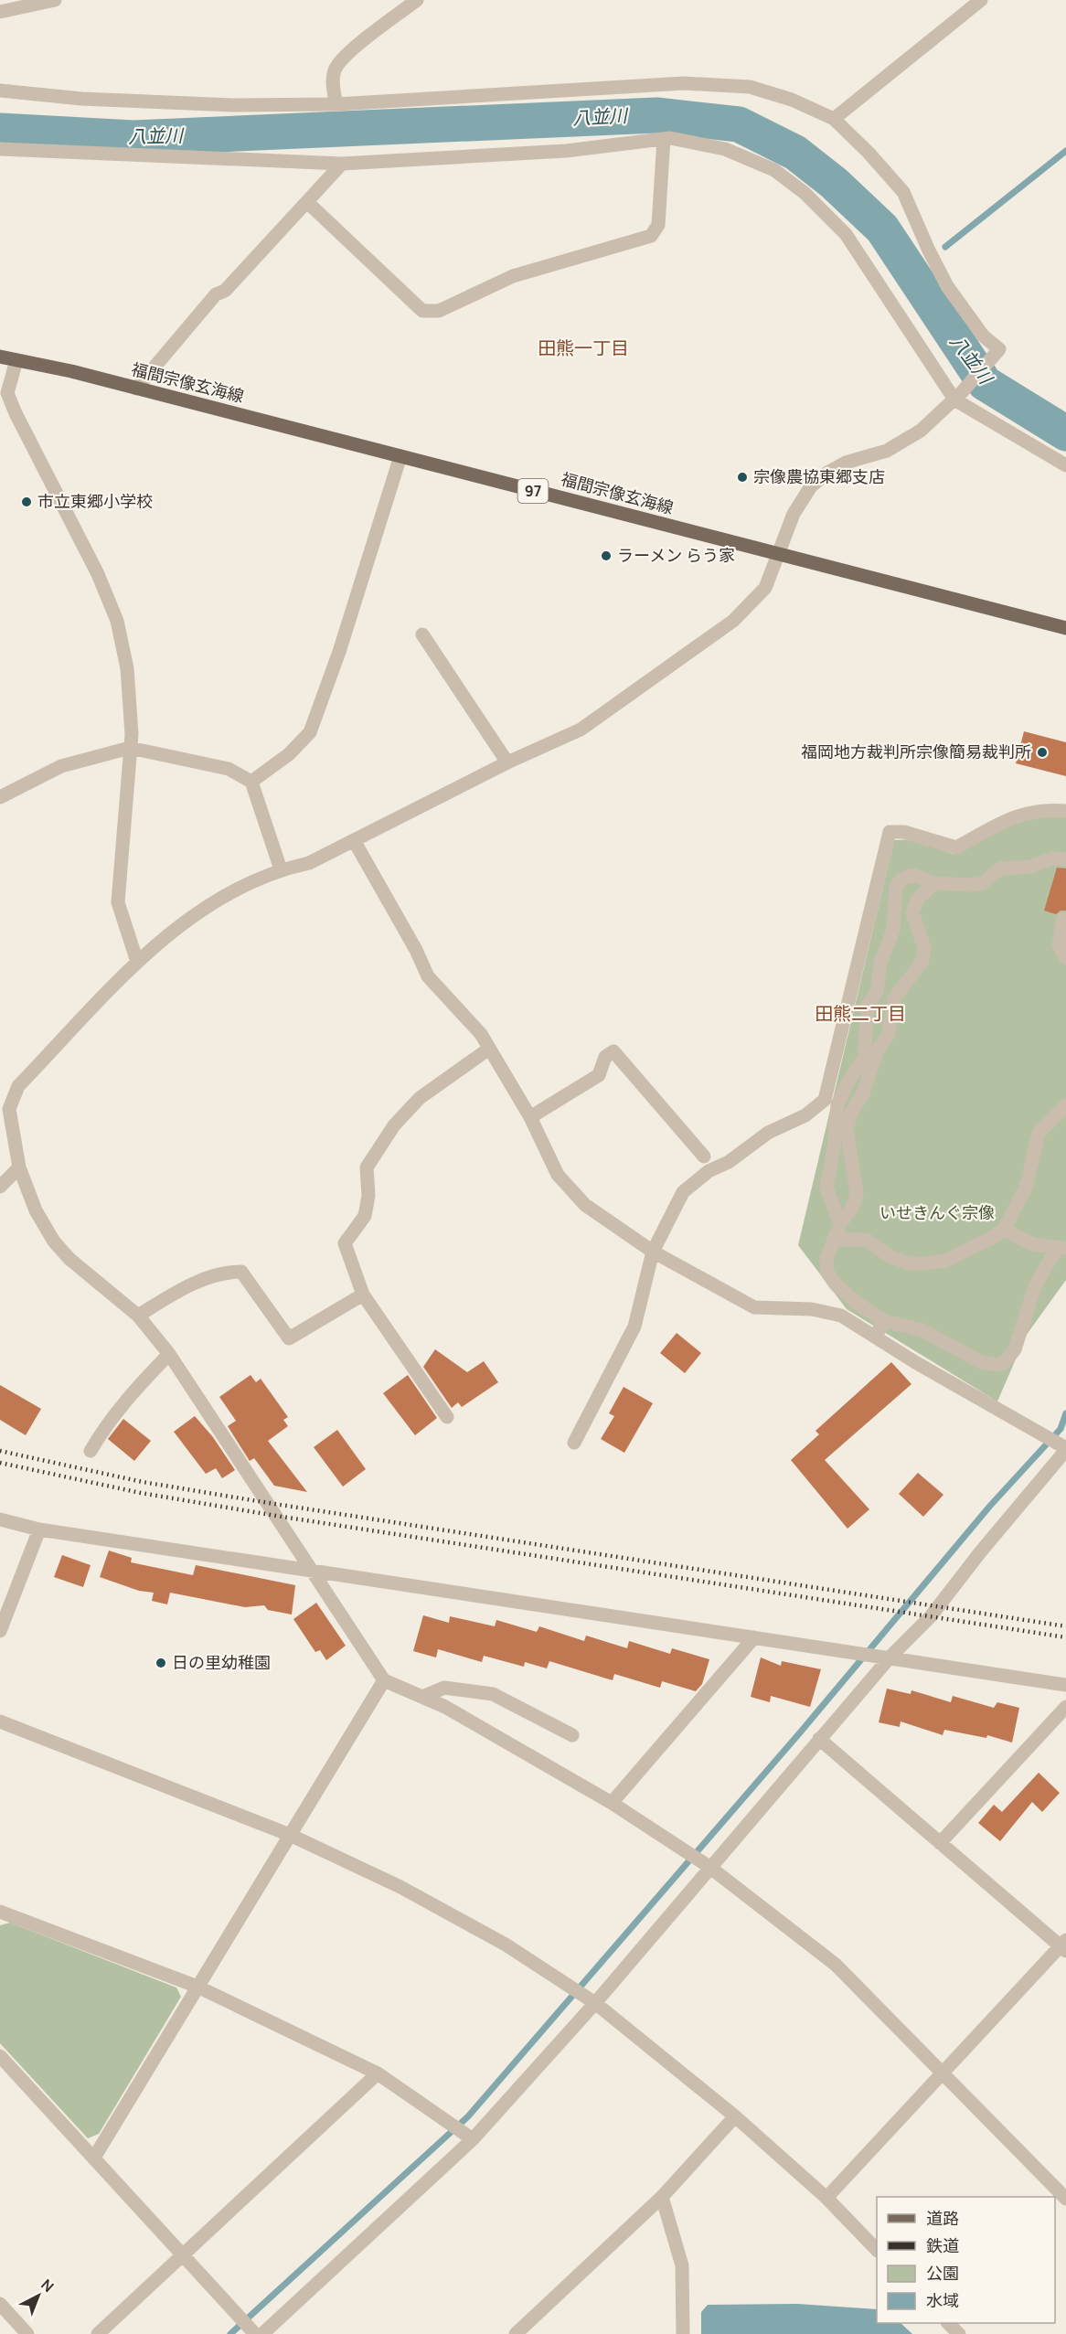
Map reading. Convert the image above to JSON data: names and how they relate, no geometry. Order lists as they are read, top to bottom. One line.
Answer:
{"streets":{"main road":["福間宗像玄海線","97"]},"districts":["田熊一丁目","田熊二丁目"],"water":["八並川"],"parks":["いせきんぐ宗像"],"places":["宗像農協東郷支店","市立東郷小学校","ラーメン らう家","福岡地方裁判所宗像簡易裁判所","日の里幼稚園"],"legend":["道路","鉄道","公園","水域"],"north":"top right"}
